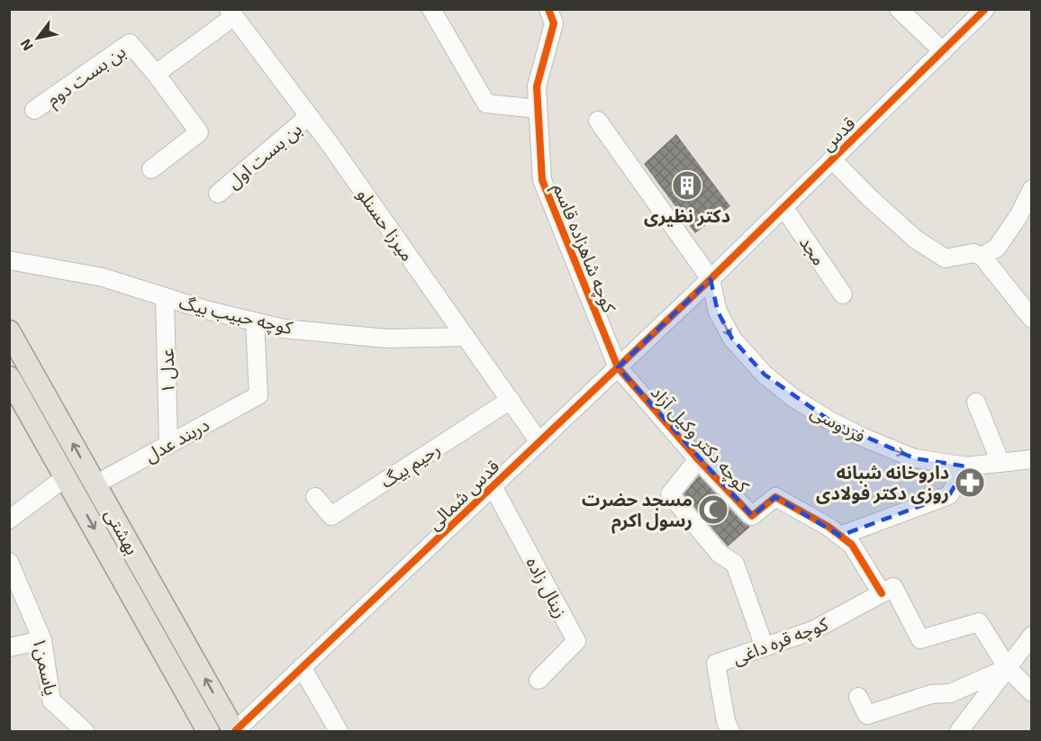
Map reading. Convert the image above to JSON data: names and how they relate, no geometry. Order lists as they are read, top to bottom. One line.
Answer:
{"streets":{"main road":["بهشتی"],"street":["بن بست دوم","قدس","بن بست اول","میرزا حسنلو","کوچه شاهزاده قاسم","مجد","کوچه حبیب بیگ","عدل ۱","فردوسی","کوچه دکتر وکیل آزاد","دربند عدل","رحیم بیگ","قدس شمالی","زینال زاده","کوچه قره داغی","یاسمن۱"]},"crossings":[["قدس","مجد"],["قدس","فردوسی"],["قدس","قدس شمالی"],["بن بست اول","میرزا حسنلو"],["میرزا حسنلو","کوچه حبیب بیگ"],["میرزا حسنلو","رحیم بیگ"],["میرزا حسنلو","قدس شمالی"],["کوچه شاهزاده قاسم","کوچه دکتر وکیل آزاد"],["کوچه شاهزاده قاسم","قدس شمالی"],["کوچه حبیب بیگ","عدل ۱"],["کوچه حبیب بیگ","دربند عدل"],["عدل ۱","دربند عدل"],["فردوسی","قدس شمالی"],["کوچه دکتر وکیل آزاد","قدس شمالی"],["کوچه دکتر وکیل آزاد","کوچه قره داغی"],["دربند عدل","بهشتی"],["قدس شمالی","بهشتی"],["قدس شمالی","زینال زاده"]],"one_way":["فردوسی"],"places":{"building":["دکتر نظیری"],"pharmacy":["داروخانه شبانه روزی دکتر فولادی"],"mosque":["مسجد حضرت رسول اکرم"]},"north":"bottom left"}
